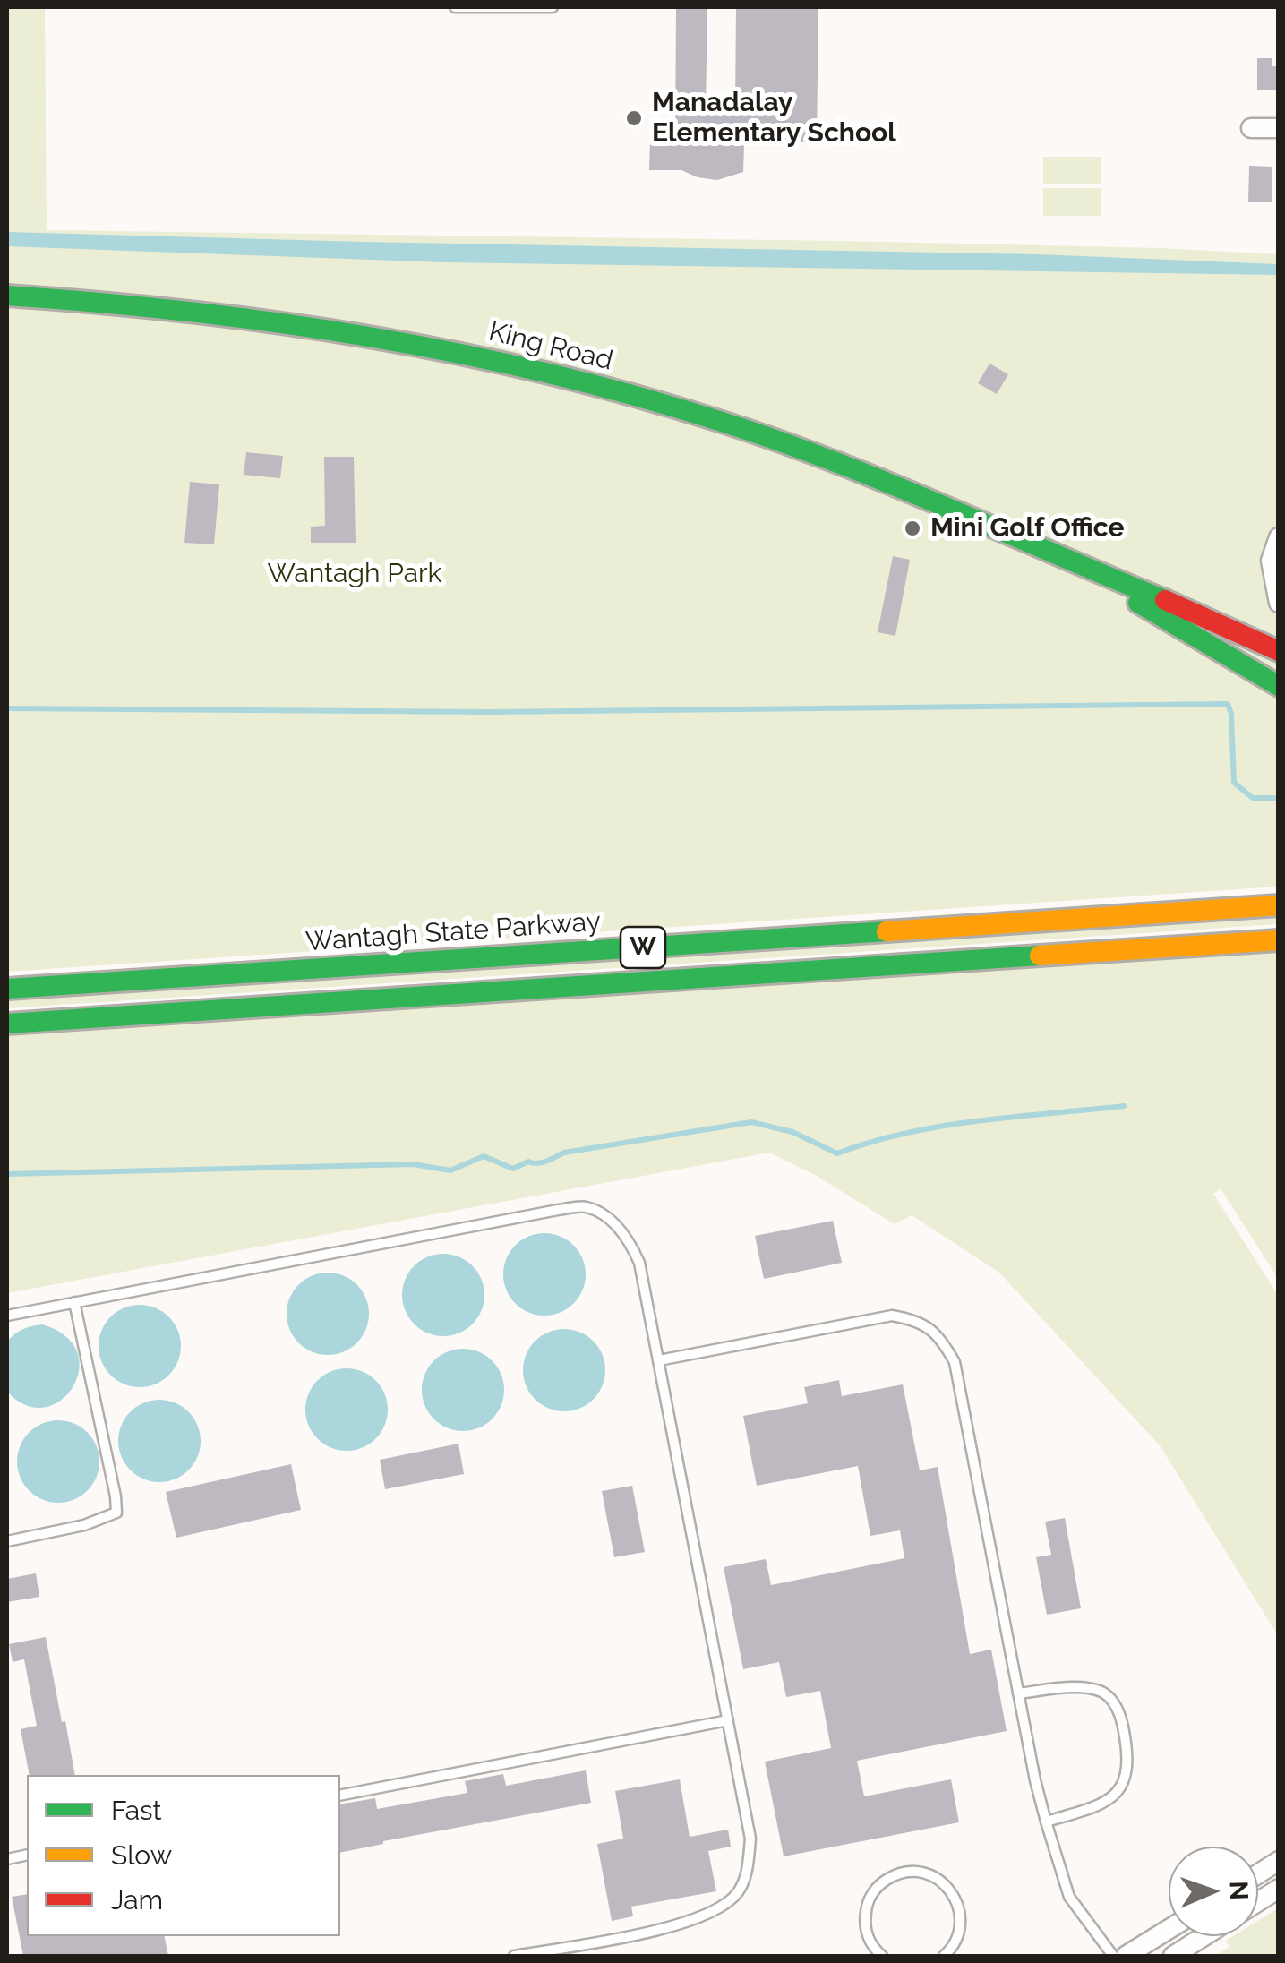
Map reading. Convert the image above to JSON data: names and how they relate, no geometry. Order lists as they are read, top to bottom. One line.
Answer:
{"streets":{"main road":["King Road","Wantagh State Parkway","W"]},"parks":["Wantagh Park"],"places":["Manadalay Elementary School","Mini Golf Office"],"legend":["Fast","Slow","Jam"],"north":"right"}
